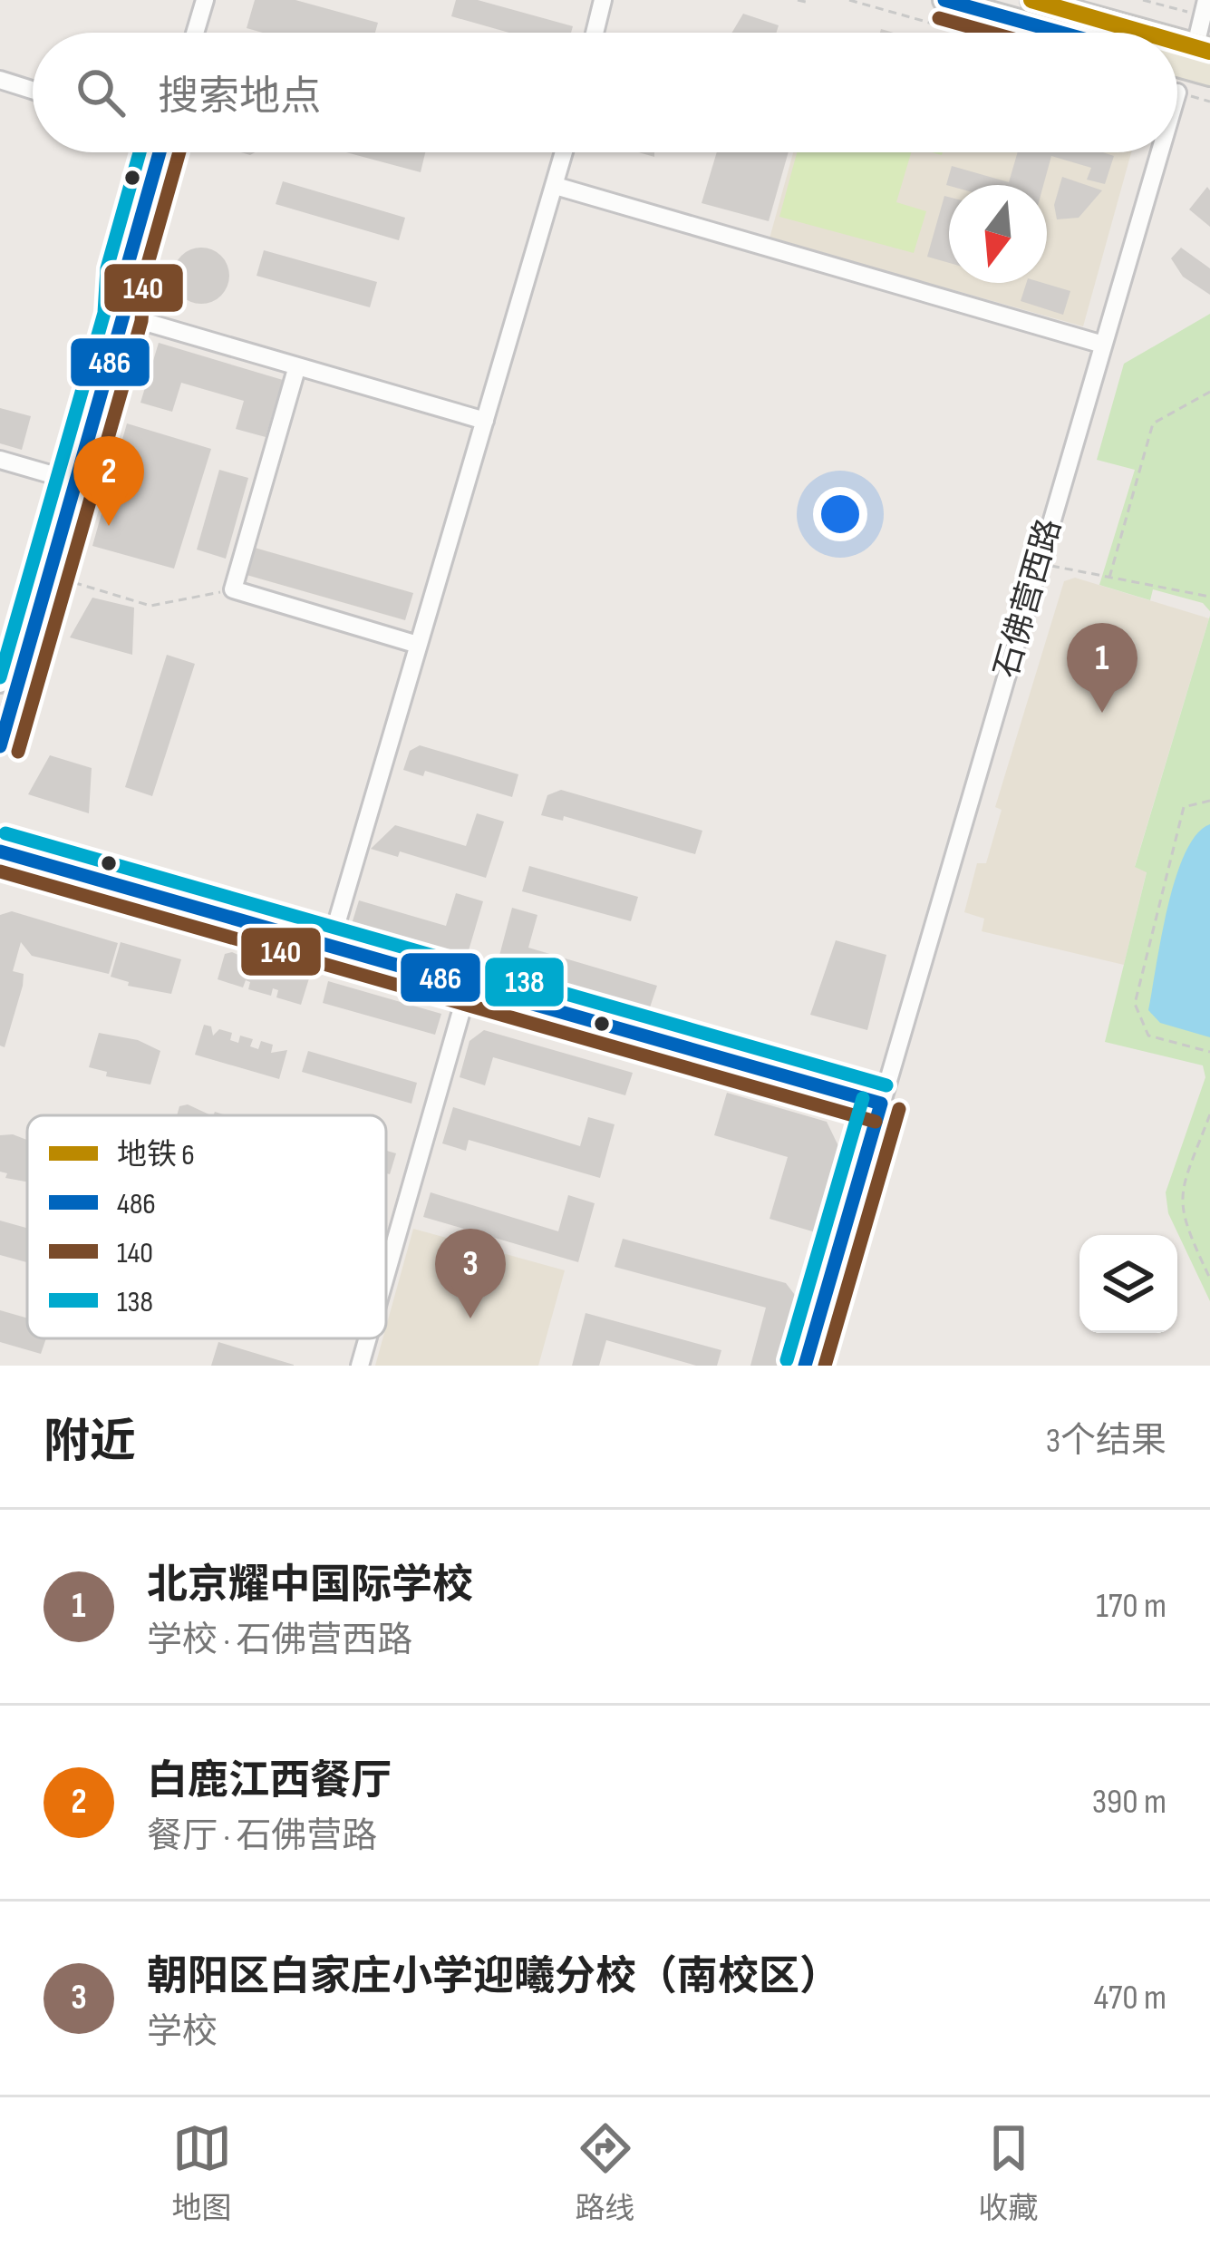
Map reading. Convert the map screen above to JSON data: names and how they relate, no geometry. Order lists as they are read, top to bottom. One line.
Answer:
{"streets":{"street":["石佛营西路"]},"lines":["metro line 6","transit line 486","transit line 140","transit line 138"],"legend":["地铁 6","486","140","138"],"north":"bottom","page":{"search":"搜索地点","pins":["2","1","3"],"heading":["附近","3个结果"],"list":[{"mark":"1","name":"北京耀中国际学校","note":"学校 · 石佛营西路","value":"170 m"},{"mark":"2","name":"白鹿江西餐厅","note":"餐厅 · 石佛营路","value":"390 m"},{"mark":"3","name":"朝阳区白家庄小学迎曦分校（南校区）","note":"学校","value":"470 m"}],"nav":["地图","路线","收藏"]}}
